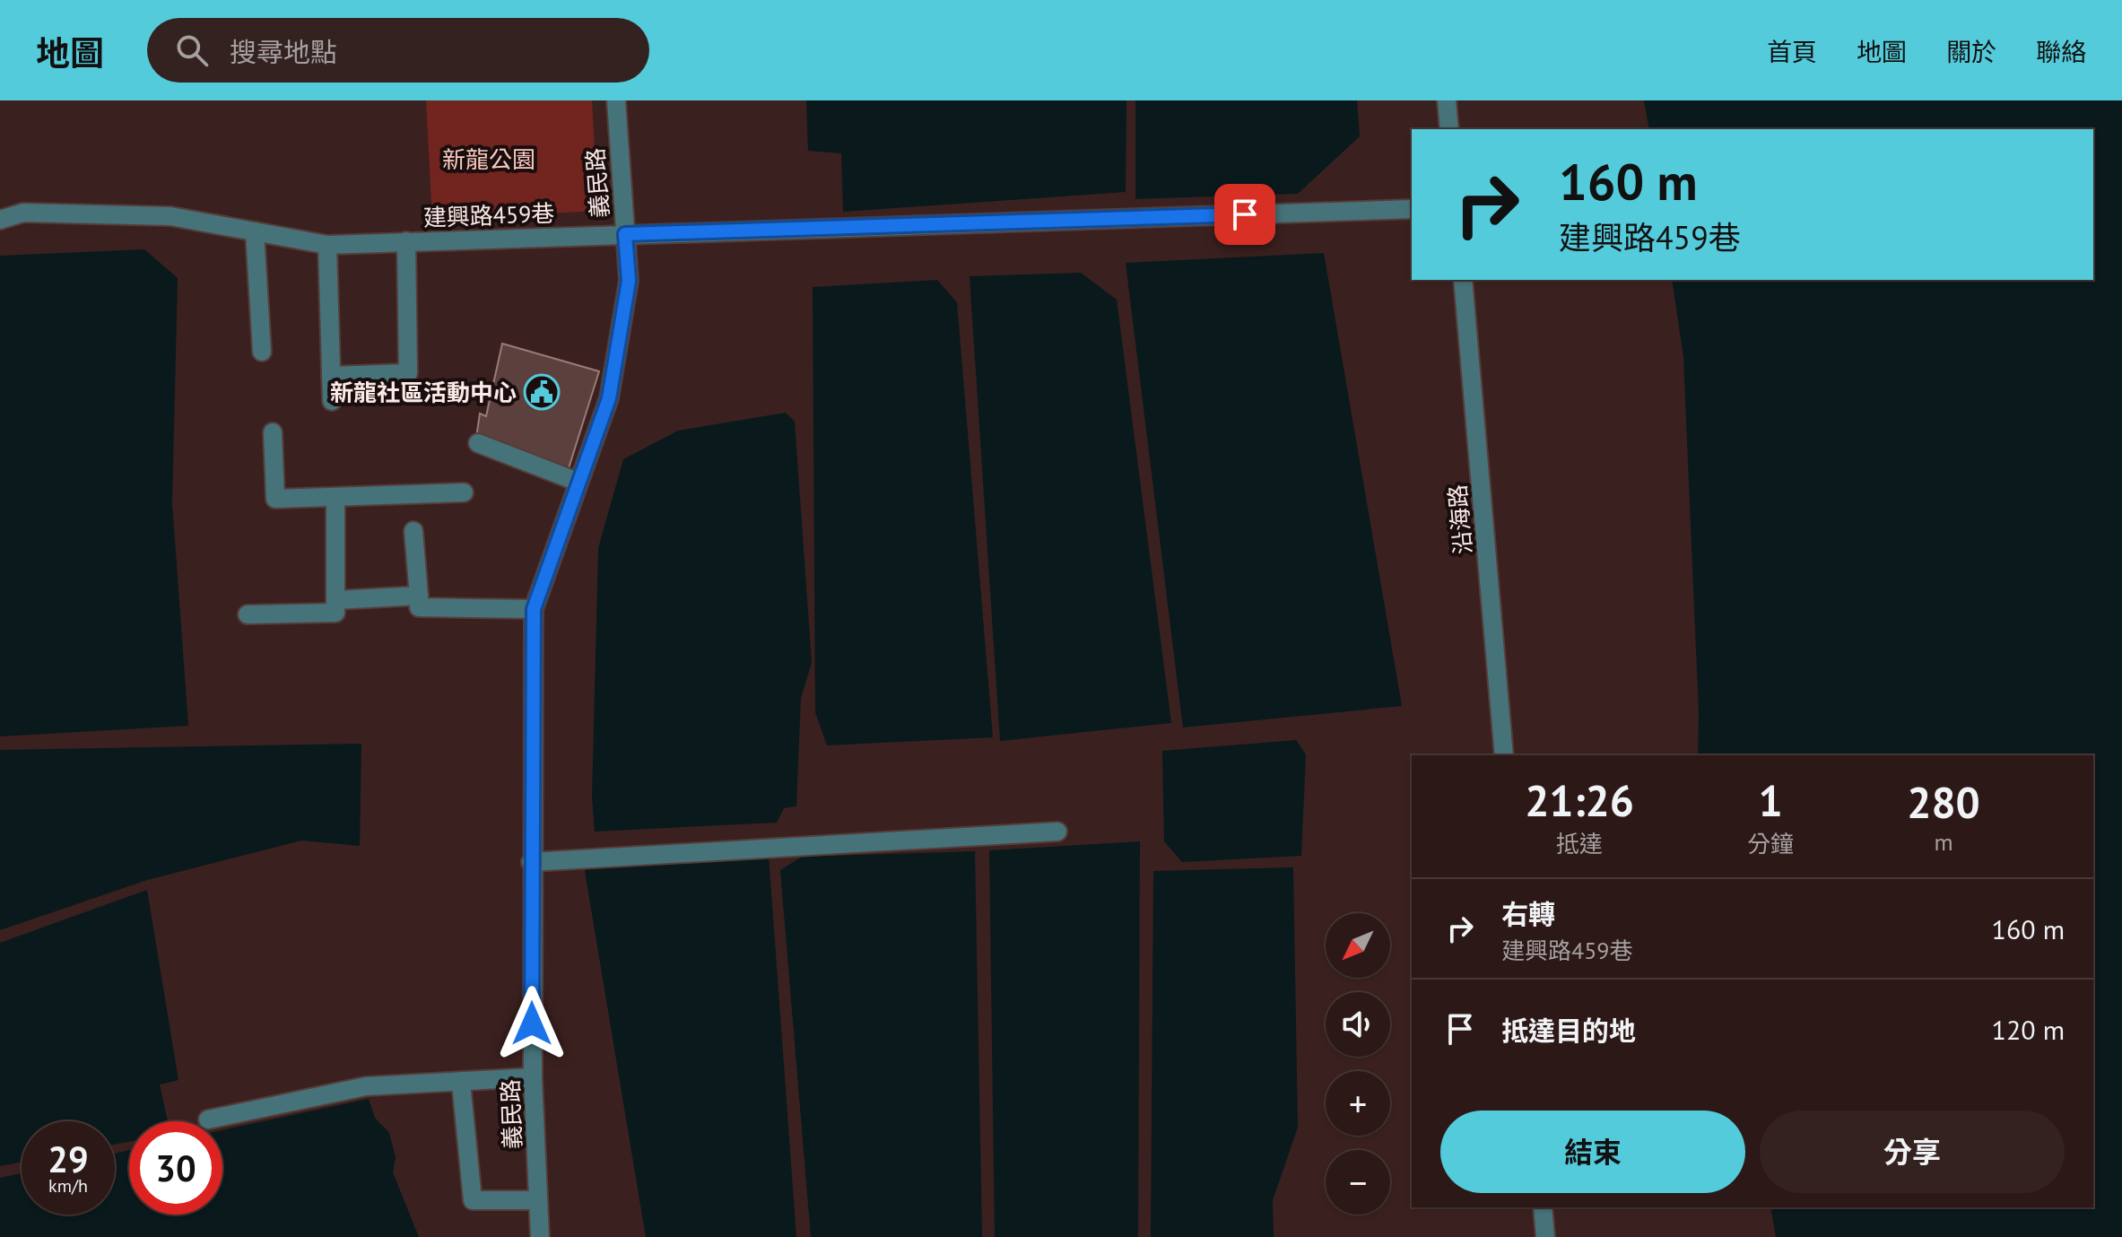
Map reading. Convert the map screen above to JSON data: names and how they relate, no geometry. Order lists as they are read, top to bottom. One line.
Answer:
{"streets":{"street":["義民路","建興路459巷","沿海路"]},"crossings":[["義民路","建興路459巷"]],"parks":["新龍公園"],"places":{"public building":["新龍社區活動中心"]},"north":"bottom left","page":{"header":"地圖","search":"搜尋地點","nav":["首頁","地圖","關於","聯絡"],"turn":["160 m","建興路459巷"],"eta":["21:26","抵達","1","分鐘","280","m"],"list":[{"name":"右轉","note":"建興路459巷","value":"160 m"},{"name":"抵達目的地","value":"120 m"}],"map_buttons":["+","−"],"buttons":["結束","分享"],"speed":"29 km/h","limit":"30"}}
